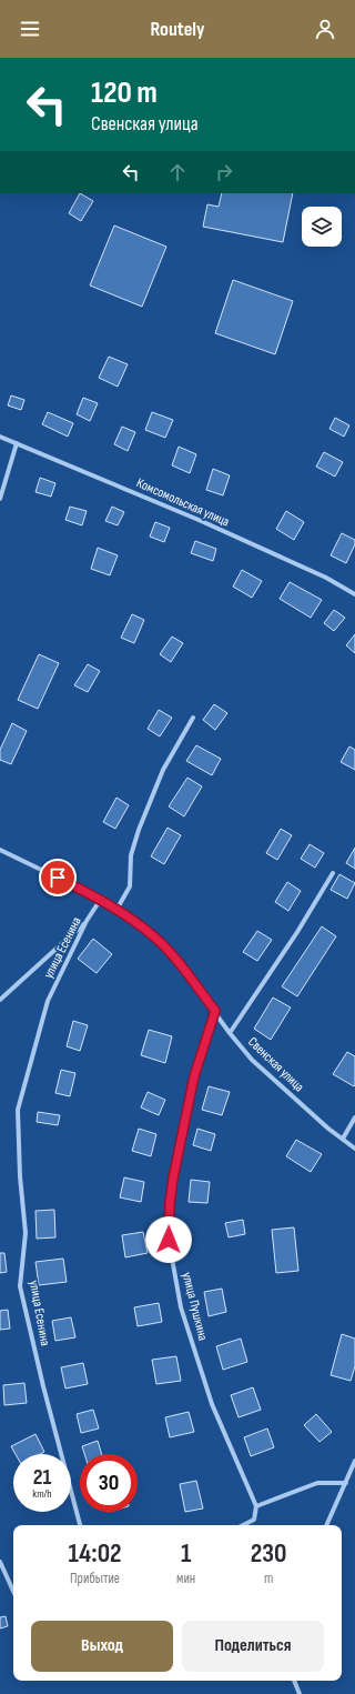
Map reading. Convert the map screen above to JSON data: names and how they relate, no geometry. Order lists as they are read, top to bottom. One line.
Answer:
{"streets":{"street":["Комсомольская улица","улица Есенина","Свенская улица","улица Пушкина"]},"crossings":[["улица Есенина","Свенская улица"],["Свенская улица","улица Пушкина"]],"page":{"header":"Routely","turn":["120 m","Свенская улица"],"speed":"21 km/h","limit":"30","eta":["14:02","Прибытие","1","мин","230","m"],"buttons":["Выход","Поделиться"]}}
